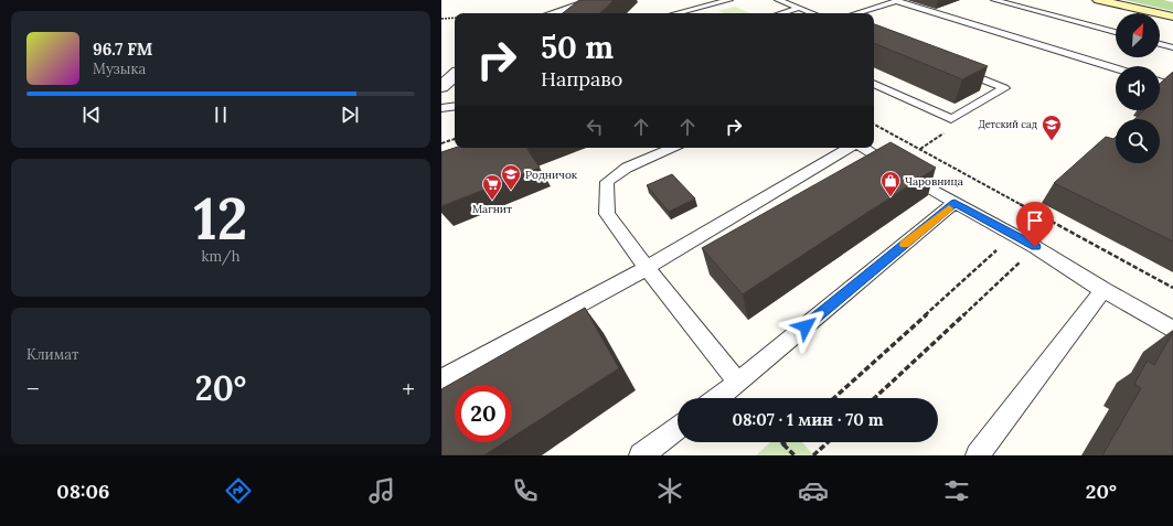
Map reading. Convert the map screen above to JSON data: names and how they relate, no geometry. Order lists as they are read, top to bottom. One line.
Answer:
{"places":{"school or university":["Детский сад","Родничок"],"shop":["Чаровница"],"supermarket":["Магнит"]},"north":"top right","page":{"turn":["50 m","Направо"],"song":["96.7 FM","Музыка"],"tile":[["12","km/h"],"Климат"],"heat":["−","20°","+"],"limit":"20","trip":"08:07 · 1 мин · 70 m","tabs":["08:06","20°"]}}
